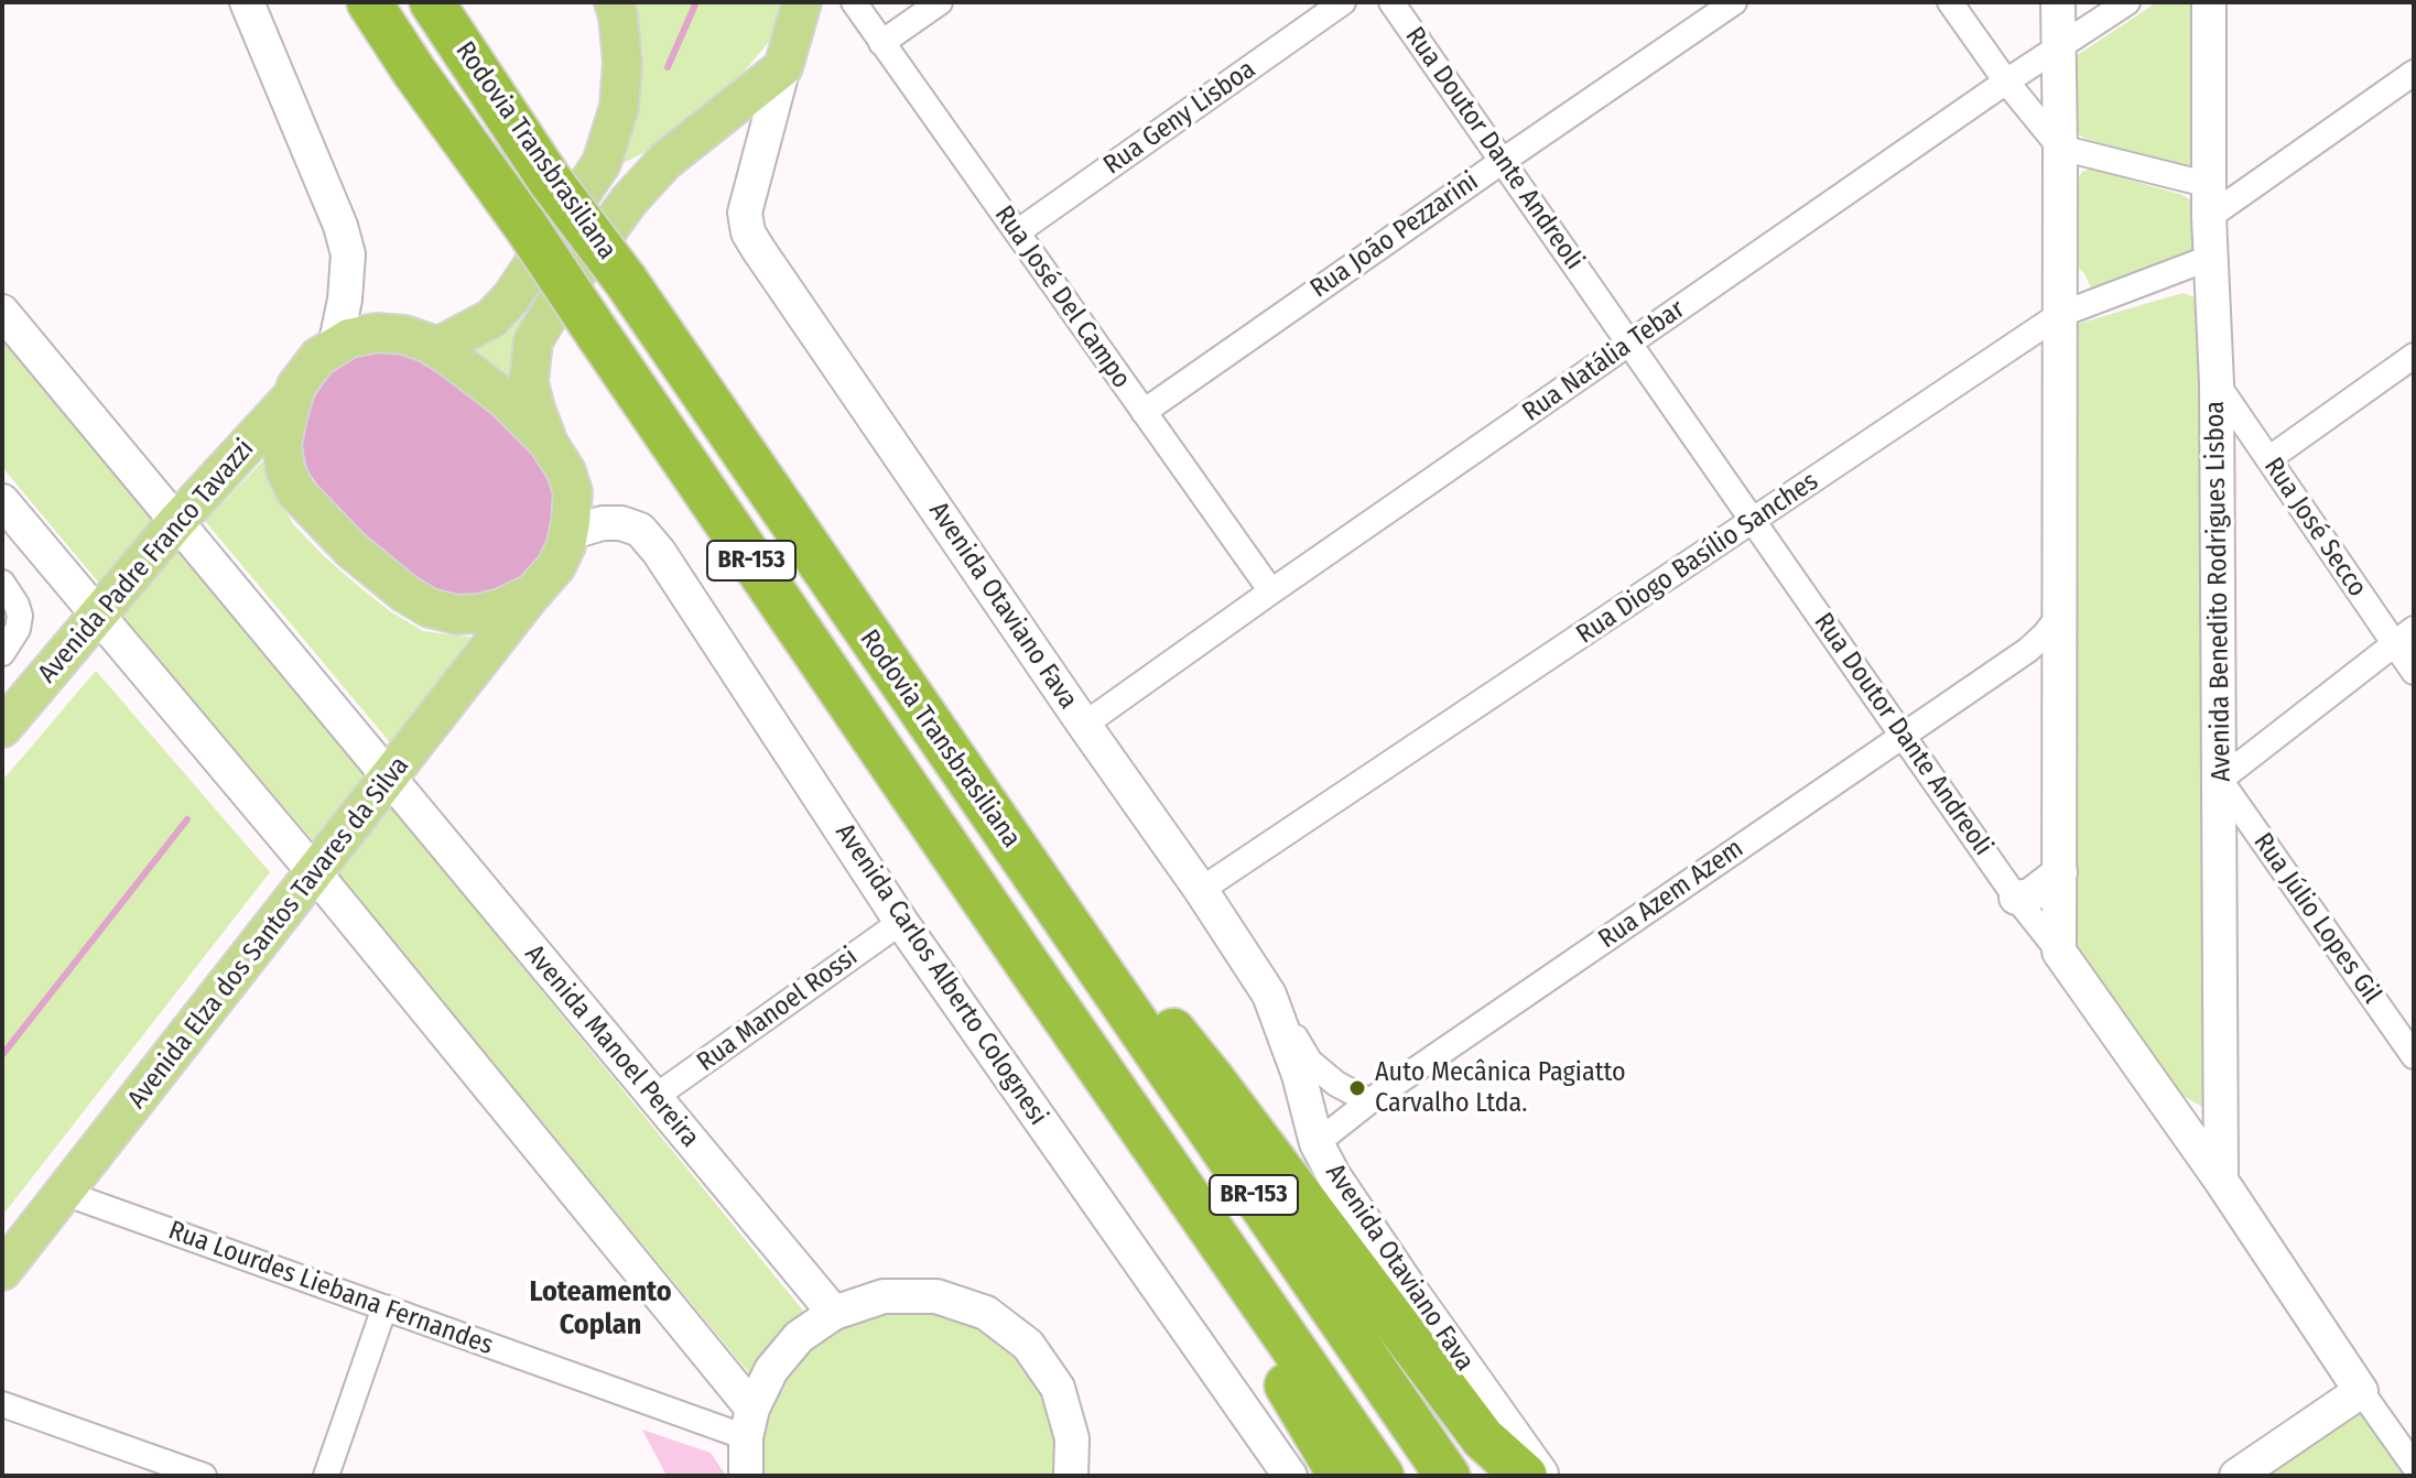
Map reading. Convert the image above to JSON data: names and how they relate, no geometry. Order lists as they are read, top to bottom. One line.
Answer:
{"streets":{"highway":["Rodovia Transbrasiliana","BR-153"],"main road":["Avenida Padre Franco Tavazzi","Avenida Elza dos Santos Tavares da Silva"],"street":["Rua Geny Lisboa","Rua Doutor Dante Andreoli","Rua João Pezzarini","Rua José Del Campo","Rua Natália Tebar","Rua José Secco","Rua Diogo Basílio Sanches","Avenida Benedito Rodrigues Lisboa","Avenida Otaviano Fava","Rua Azem Azem","Rua Júlio Lopes Gil","Avenida Carlos Alberto Colognesi","Rua Manoel Rossi","Avenida Manoel Pereira","Rua Lourdes Liebana Fernandes"]},"crossings":[["Rua Geny Lisboa","Rua José Del Campo"],["Rua Doutor Dante Andreoli","Rua João Pezzarini"],["Rua Doutor Dante Andreoli","Rua Natália Tebar"],["Rua Doutor Dante Andreoli","Rua Diogo Basílio Sanches"],["Rua Doutor Dante Andreoli","Avenida Benedito Rodrigues Lisboa"],["Rua Doutor Dante Andreoli","Rua Azem Azem"],["Rua João Pezzarini","Rua José Del Campo"],["Rua José Del Campo","Rua Natália Tebar"],["Rua Natália Tebar","Avenida Otaviano Fava"],["Rua José Secco","Avenida Benedito Rodrigues Lisboa"],["Rua Diogo Basílio Sanches","Avenida Benedito Rodrigues Lisboa"],["Rua Diogo Basílio Sanches","Avenida Otaviano Fava"],["Avenida Padre Franco Tavazzi","Avenida Elza dos Santos Tavares da Silva"],["Avenida Padre Franco Tavazzi","Avenida Carlos Alberto Colognesi"],["Avenida Padre Franco Tavazzi","Avenida Manoel Pereira"],["Avenida Benedito Rodrigues Lisboa","Rua Júlio Lopes Gil"],["Avenida Otaviano Fava","Rua Azem Azem"],["Avenida Elza dos Santos Tavares da Silva","Avenida Carlos Alberto Colognesi"],["Avenida Elza dos Santos Tavares da Silva","Avenida Manoel Pereira"],["Avenida Elza dos Santos Tavares da Silva","Rua Lourdes Liebana Fernandes"],["Avenida Carlos Alberto Colognesi","Rua Manoel Rossi"],["Rua Manoel Rossi","Avenida Manoel Pereira"]],"districts":["Loteamento Coplan"],"places":["Auto Mecânica Pagiatto Carvalho Ltda."]}
